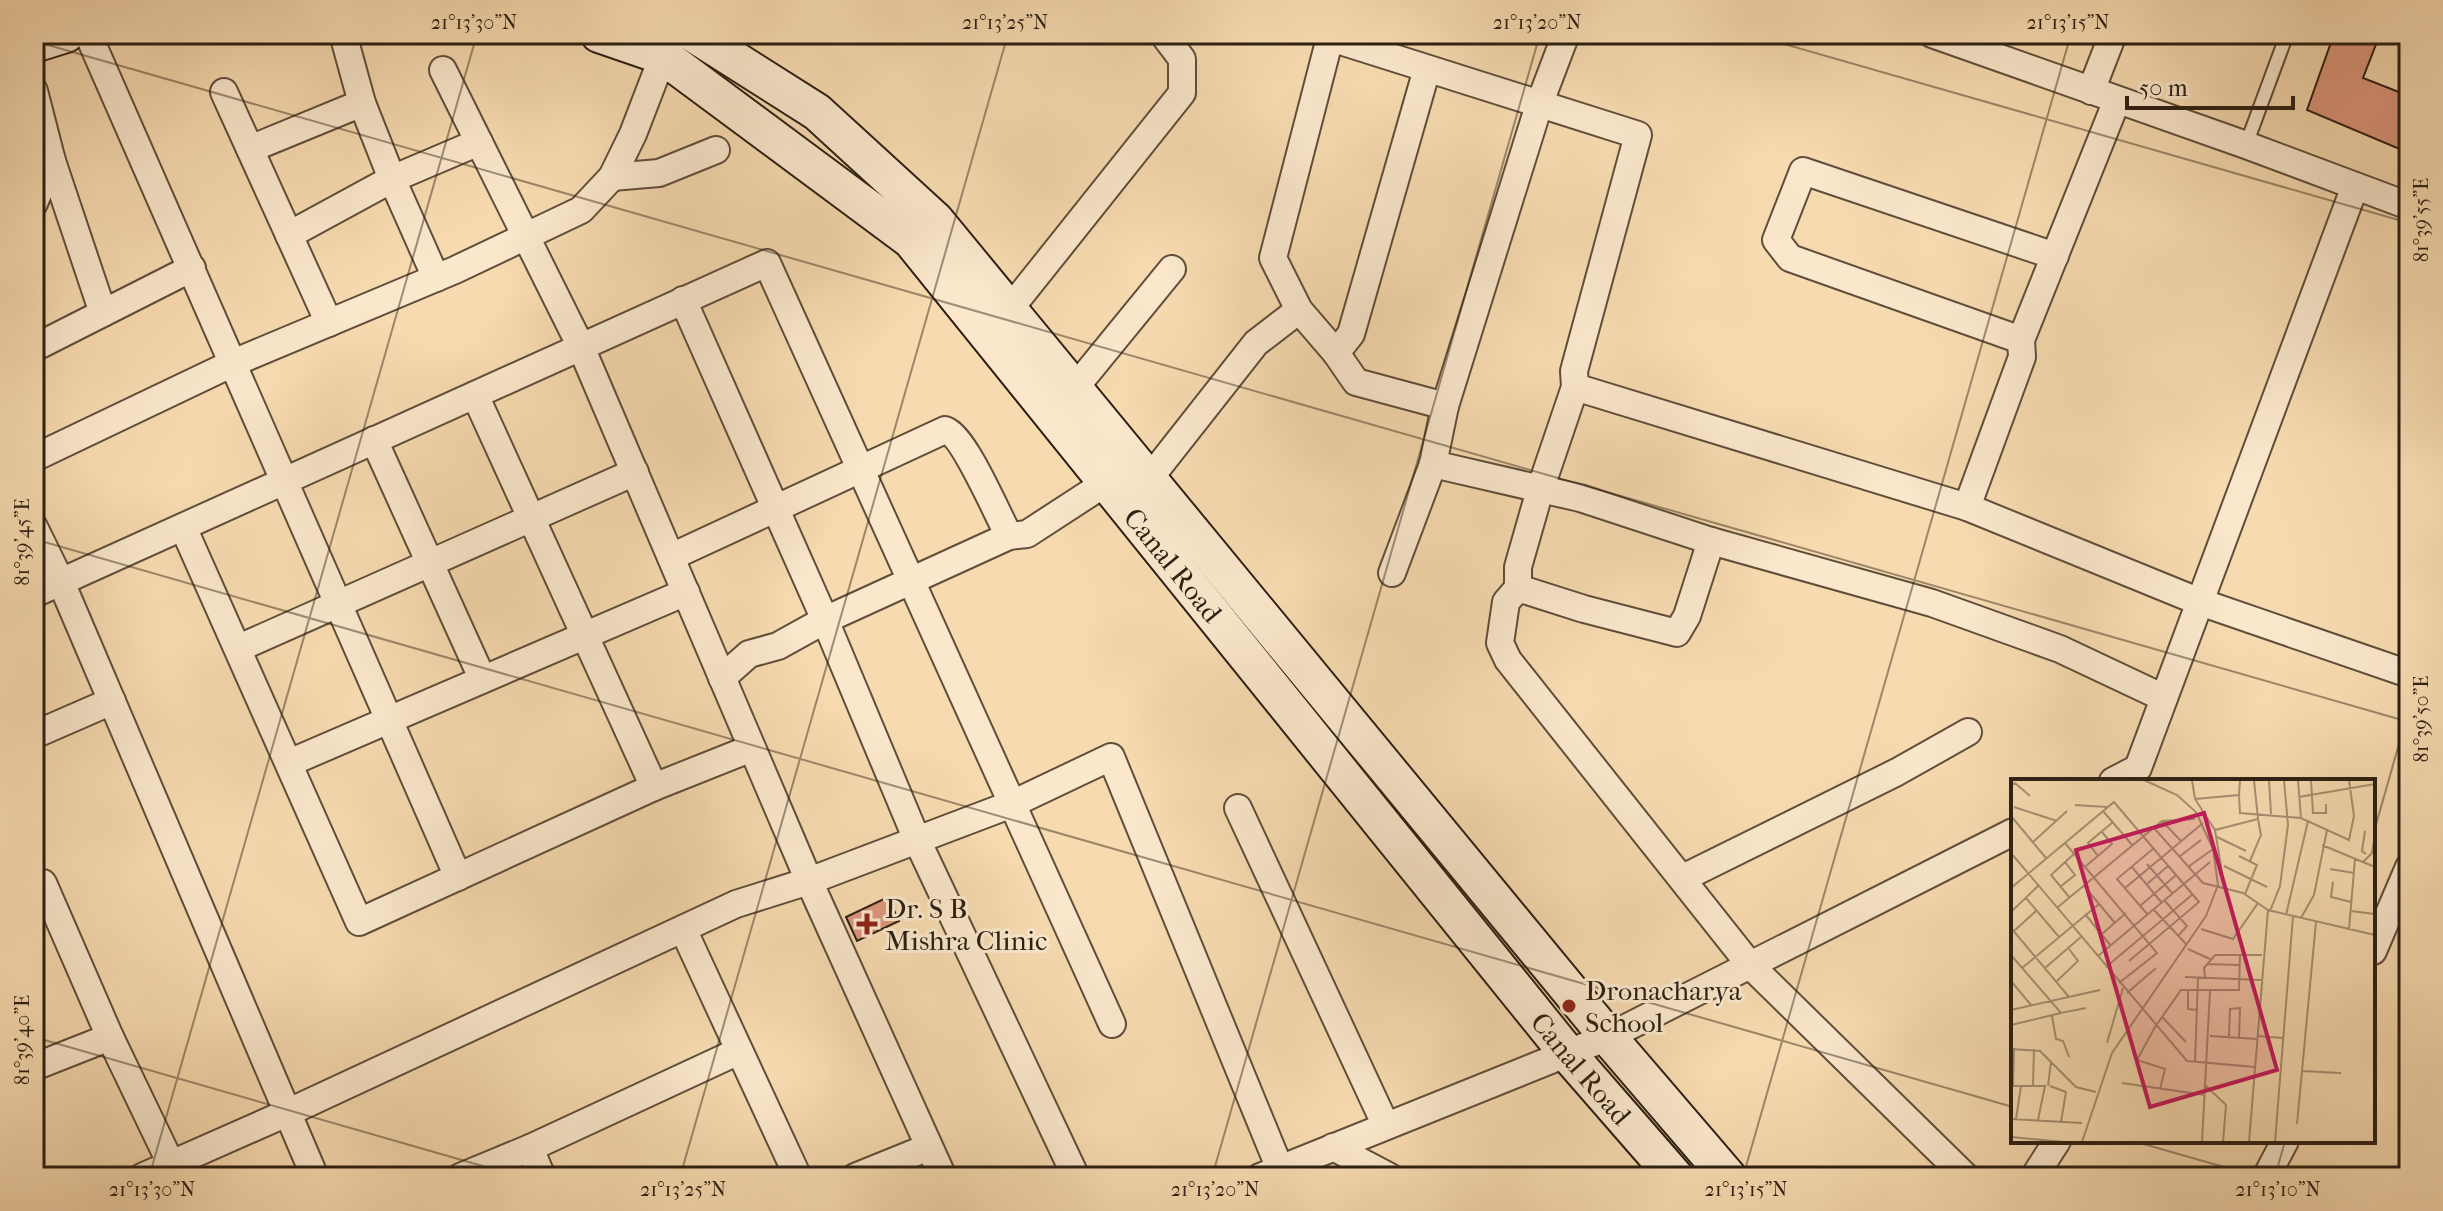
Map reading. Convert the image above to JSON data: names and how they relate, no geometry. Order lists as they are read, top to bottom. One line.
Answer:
{"streets":{"main road":["Canal Road"]},"places":{"health":["Dr. S B Mishra Clinic"],"other":["Dronacharya School"]},"scale_bar":"50 m","coordinates":["21°13'30\"N","21°13'25\"N","21°13'20\"N","21°13'15\"N","81°39'55\"E","81°39'45\"E","81°39'50\"E","81°39'40\"E","21°13'10\"N"]}
